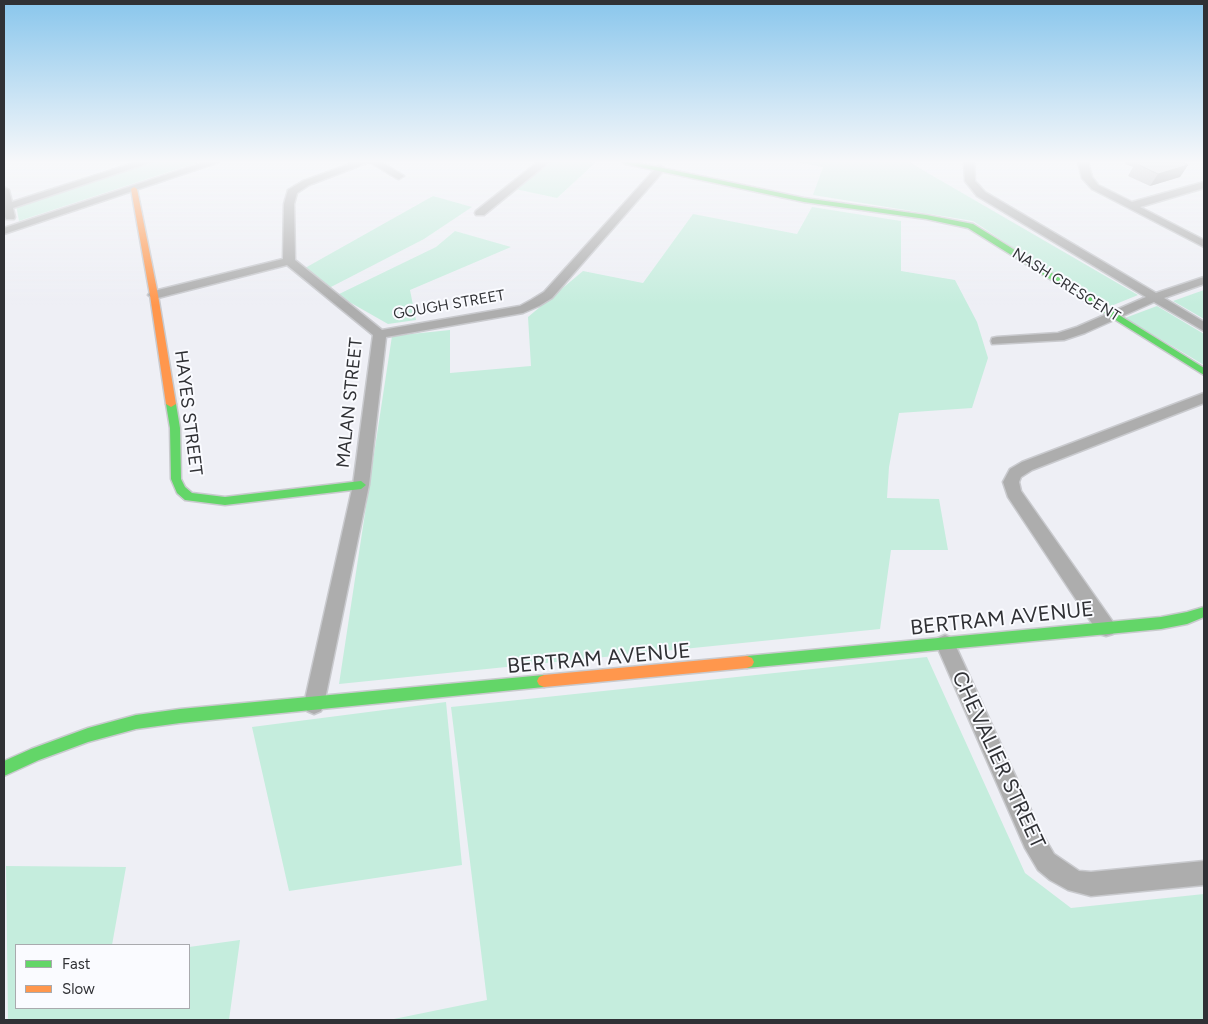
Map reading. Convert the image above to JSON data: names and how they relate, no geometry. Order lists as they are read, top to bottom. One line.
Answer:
{"streets":{"street":["NASH CRESCENT","GOUGH STREET","MALAN STREET","HAYES STREET","BERTRAM AVENUE","CHEVALIER STREET"]},"crossings":[["GOUGH STREET","MALAN STREET"],["MALAN STREET","HAYES STREET"],["MALAN STREET","BERTRAM AVENUE"],["BERTRAM AVENUE","CHEVALIER STREET"]],"legend":["Fast","Slow"]}
